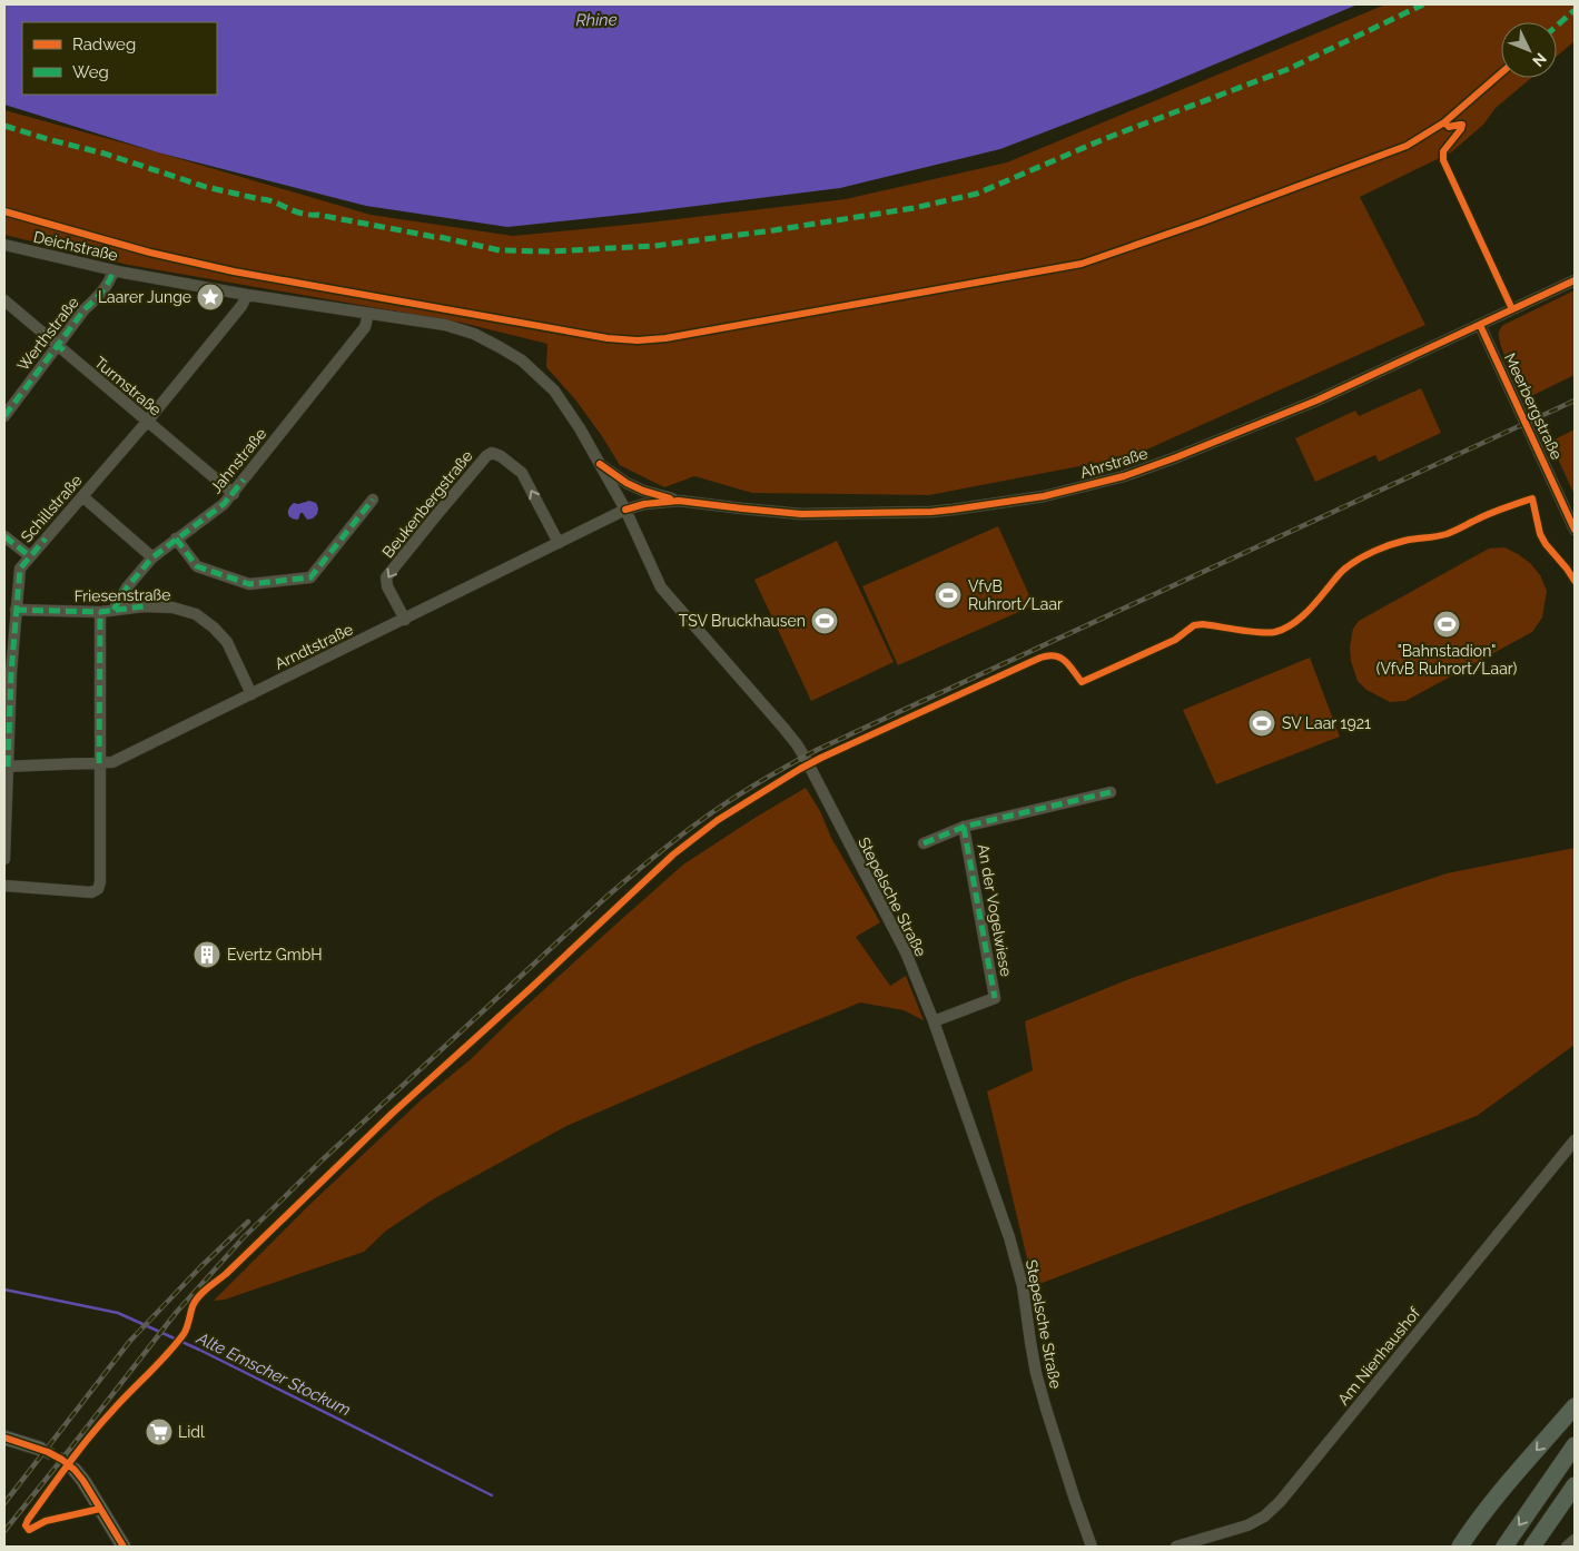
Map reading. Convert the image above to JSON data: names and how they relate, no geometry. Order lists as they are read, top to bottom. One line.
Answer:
{"streets":{"street":["Deichstraße","Werthstraße","Turmstraße","Meerbergstraße","Jahnstraße","Ahrstraße","Beukenbergstraße","Schillstraße","Friesenstraße","Arndtstraße","Stepelsche Straße","An der Vogelwiese","Am Nienhaushof"]},"crossings":[["Deichstraße","Werthstraße"],["Deichstraße","Jahnstraße"],["Deichstraße","Schillstraße"],["Deichstraße","Stepelsche Straße"],["Werthstraße","Turmstraße"],["Turmstraße","Jahnstraße"],["Turmstraße","Schillstraße"],["Meerbergstraße","Ahrstraße"],["Jahnstraße","Friesenstraße"],["Ahrstraße","Arndtstraße"],["Ahrstraße","Stepelsche Straße"],["Beukenbergstraße","Arndtstraße"],["Schillstraße","Friesenstraße"],["Schillstraße","Arndtstraße"],["Friesenstraße","Arndtstraße"],["Arndtstraße","Stepelsche Straße"],["Stepelsche Straße","An der Vogelwiese"]],"water":["Rhine","Alte Emscher Stockum"],"places":{"place":["Laarer Junge"],"sports":["VfvB Ruhrort/Laar","TSV Bruckhausen","\"Bahnstadion\" (VfvB Ruhrort/Laar)","SV Laar 1921"],"building":["Evertz GmbH"],"supermarket":["Lidl"]},"legend":["Radweg","Weg"],"north":"bottom right"}
